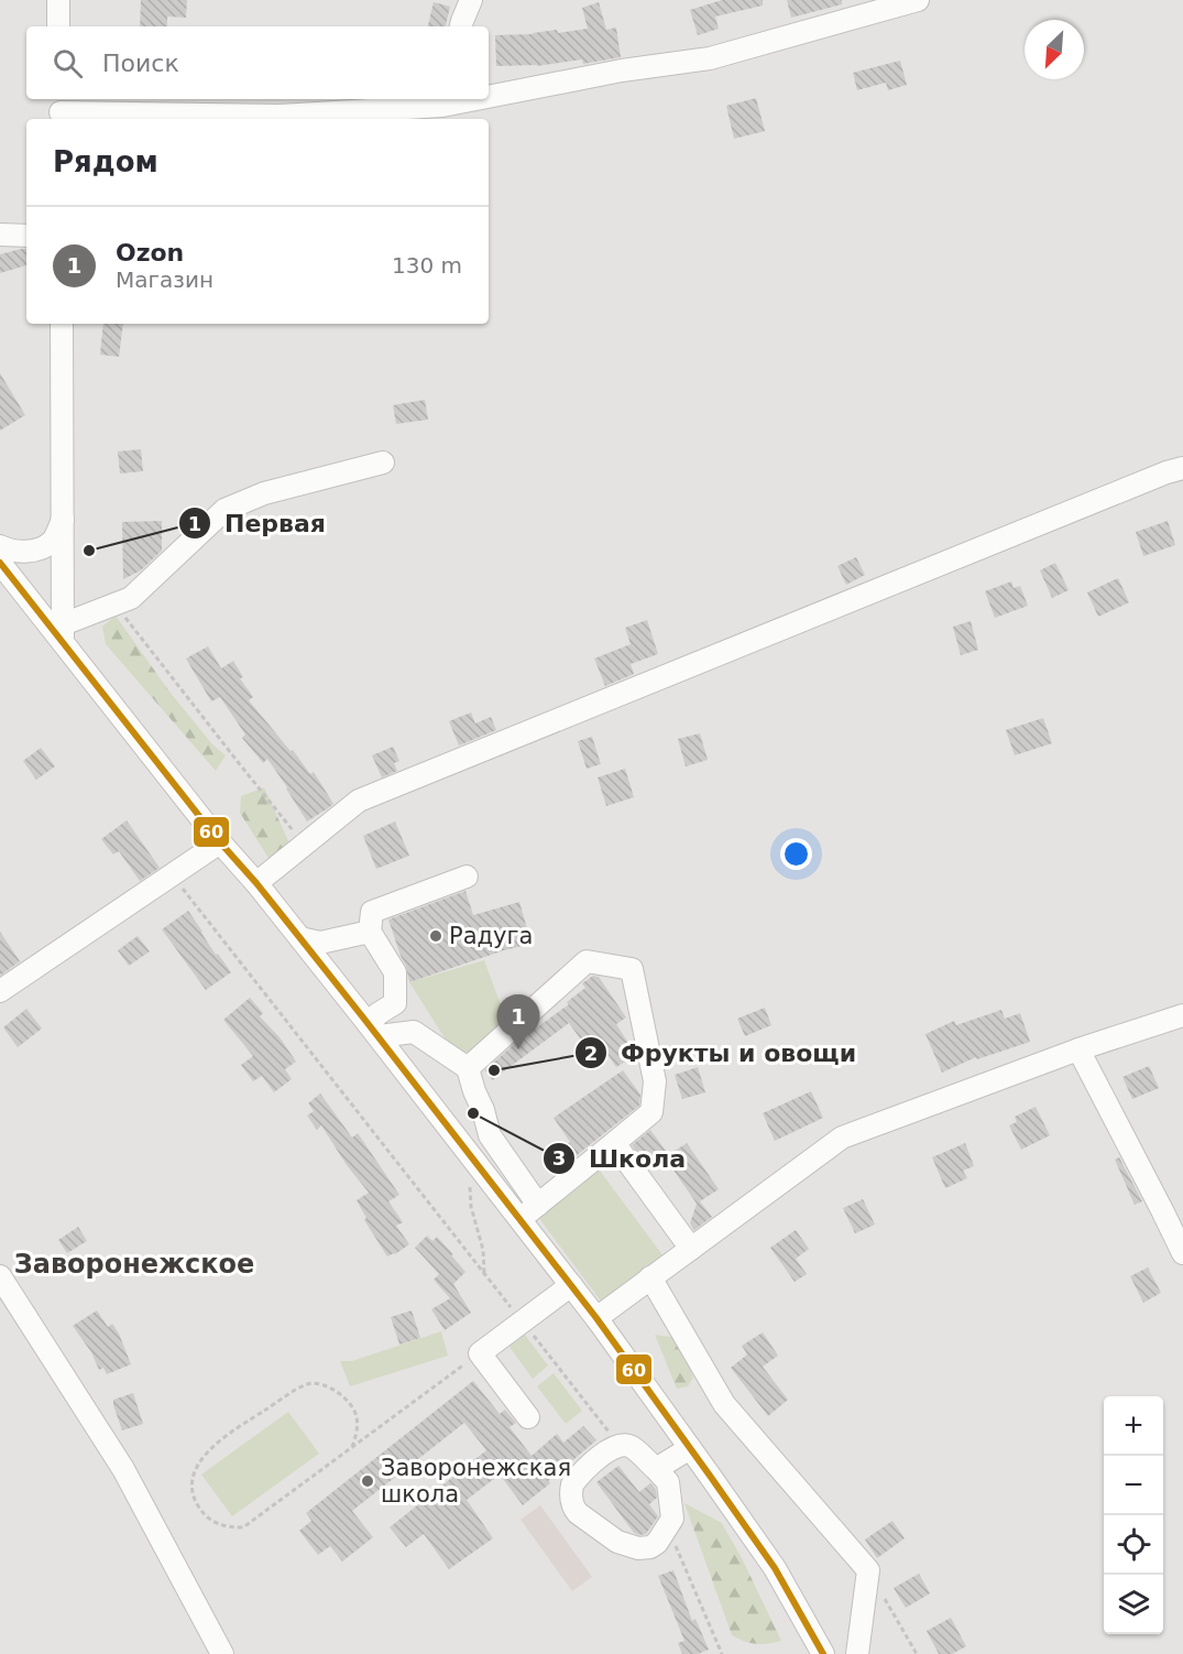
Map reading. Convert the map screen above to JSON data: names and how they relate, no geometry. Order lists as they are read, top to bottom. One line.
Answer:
{"districts":["Заворонежское"],"places":["Первая","Радуга","Фрукты и овощи","Школа","Заворонежская школа"],"lines":["transit line 60"],"north":"bottom left","page":{"search":"Поиск","heading":"Рядом","list":[{"mark":"1","name":"Ozon","note":"Магазин","value":"130 m"}],"pins":"1","map_buttons":["+","−"]}}
